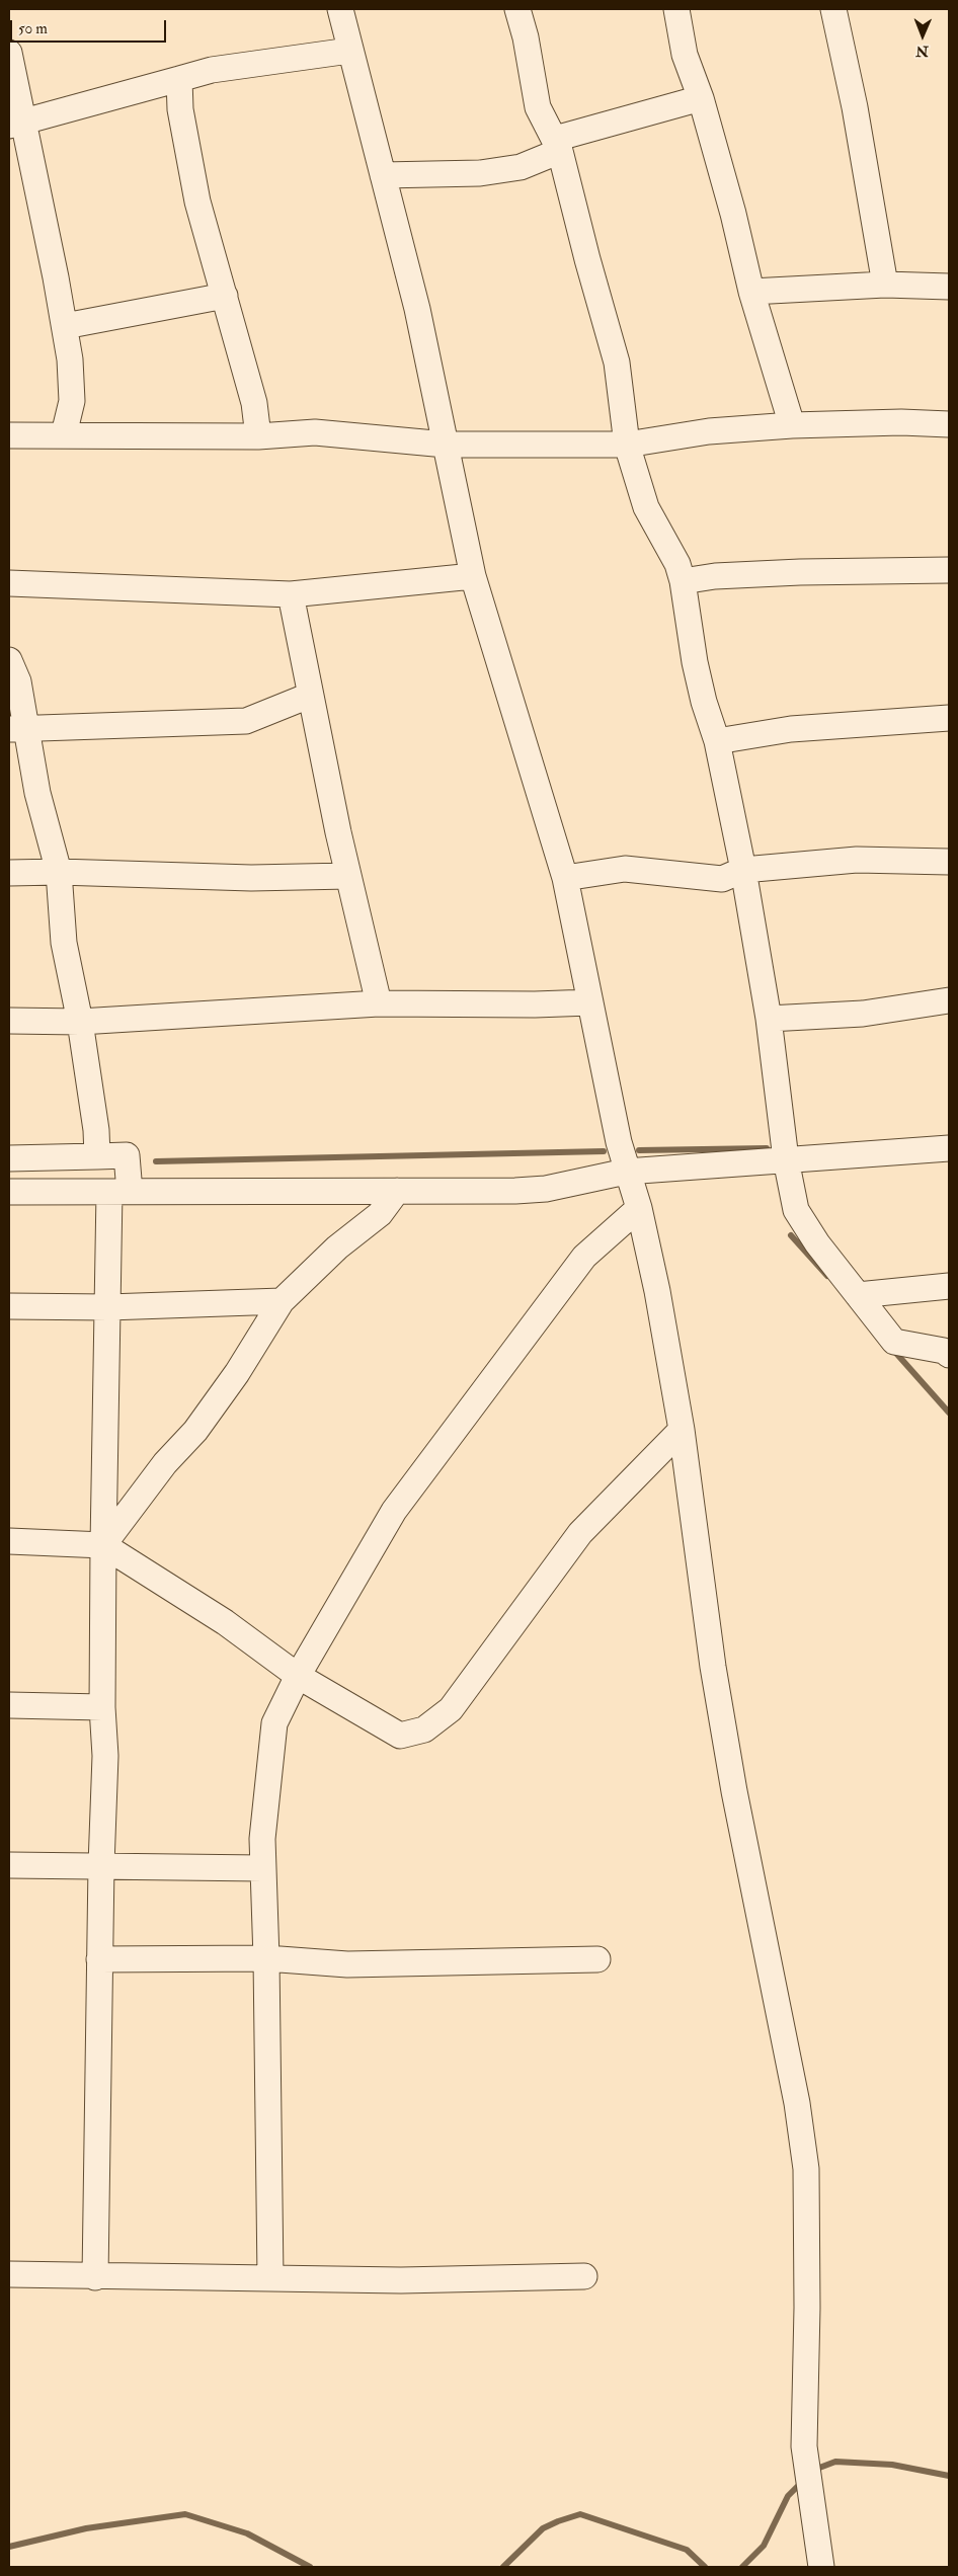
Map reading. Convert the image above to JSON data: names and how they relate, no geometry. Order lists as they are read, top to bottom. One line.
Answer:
{"scale_bar":"50 m","north":"bottom"}
